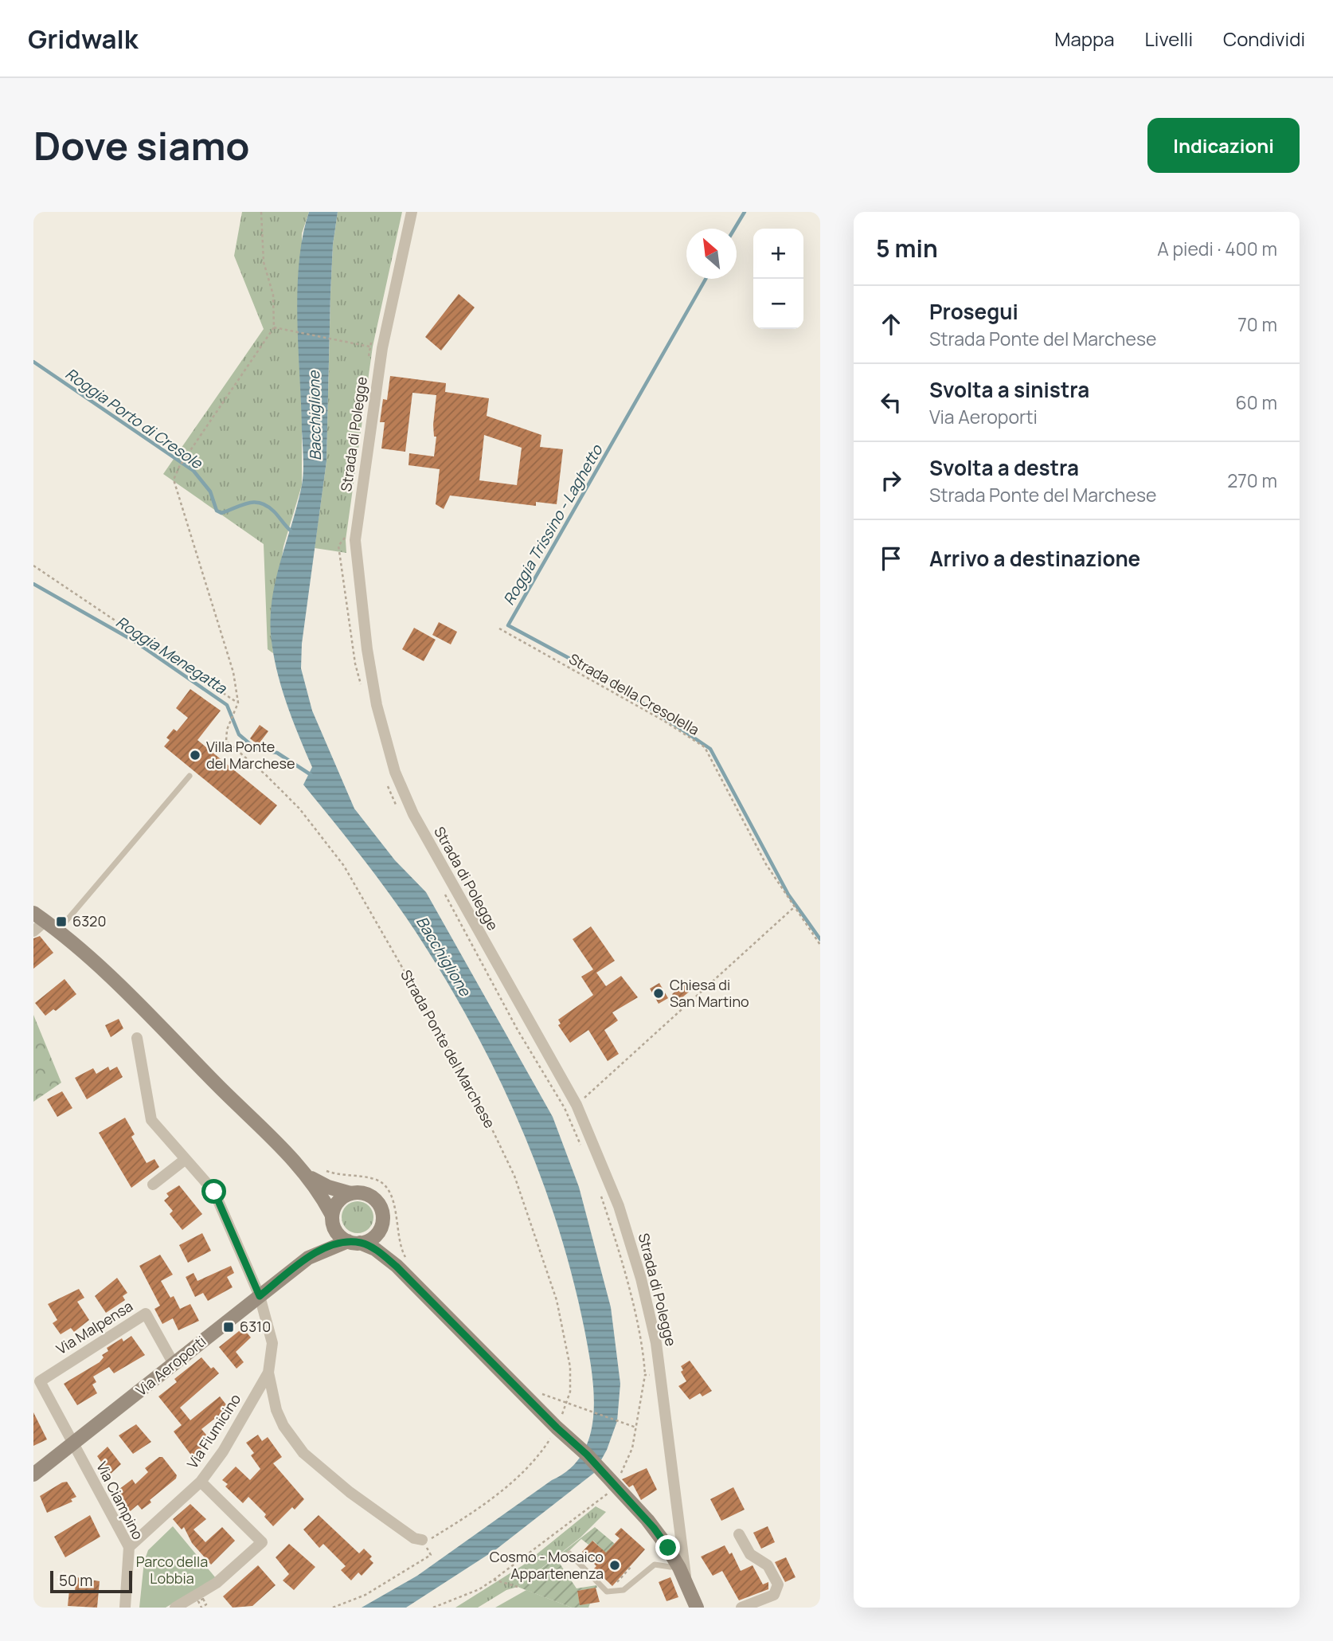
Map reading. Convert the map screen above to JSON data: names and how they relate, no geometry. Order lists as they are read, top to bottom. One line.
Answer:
{"streets":{"main road":["Via Aeroporti"],"street":["Strada di Polegge","Via Malpensa","Via Fiumicino","Via Ciampino"],"path":["Strada della Cresolella","Strada Ponte del Marchese"]},"crossings":[["Via Malpensa","Via Aeroporti"],["Via Malpensa","Via Ciampino"],["Via Aeroporti","Via Ciampino"],["Via Fiumicino","Via Ciampino"]],"water":["Bacchiglione","Roggia Porto di Cresole","Roggia Trissino - Laghetto","Roggia Menegatta"],"parks":["Parco della Lobbia"],"places":{"other":["Villa Ponte del Marchese","Chiesa di San Martino","Cosmo - Mosaico Appartenenza"],"transit":["6320","6310"]},"scale_bar":"50 m","north":"top left","page":{"header":"Gridwalk","nav":["Mappa","Livelli","Condividi"],"buttons":"Indicazioni","title":"Dove siamo","heading":["5 min","A piedi · 400 m"],"map_buttons":["+","−"],"list":[["Prosegui","Strada Ponte del Marchese","70 m"],["Svolta a sinistra","Via Aeroporti","60 m"],["Svolta a destra","Strada Ponte del Marchese","270 m"],"Arrivo a destinazione"],"scale":"50 m"}}
